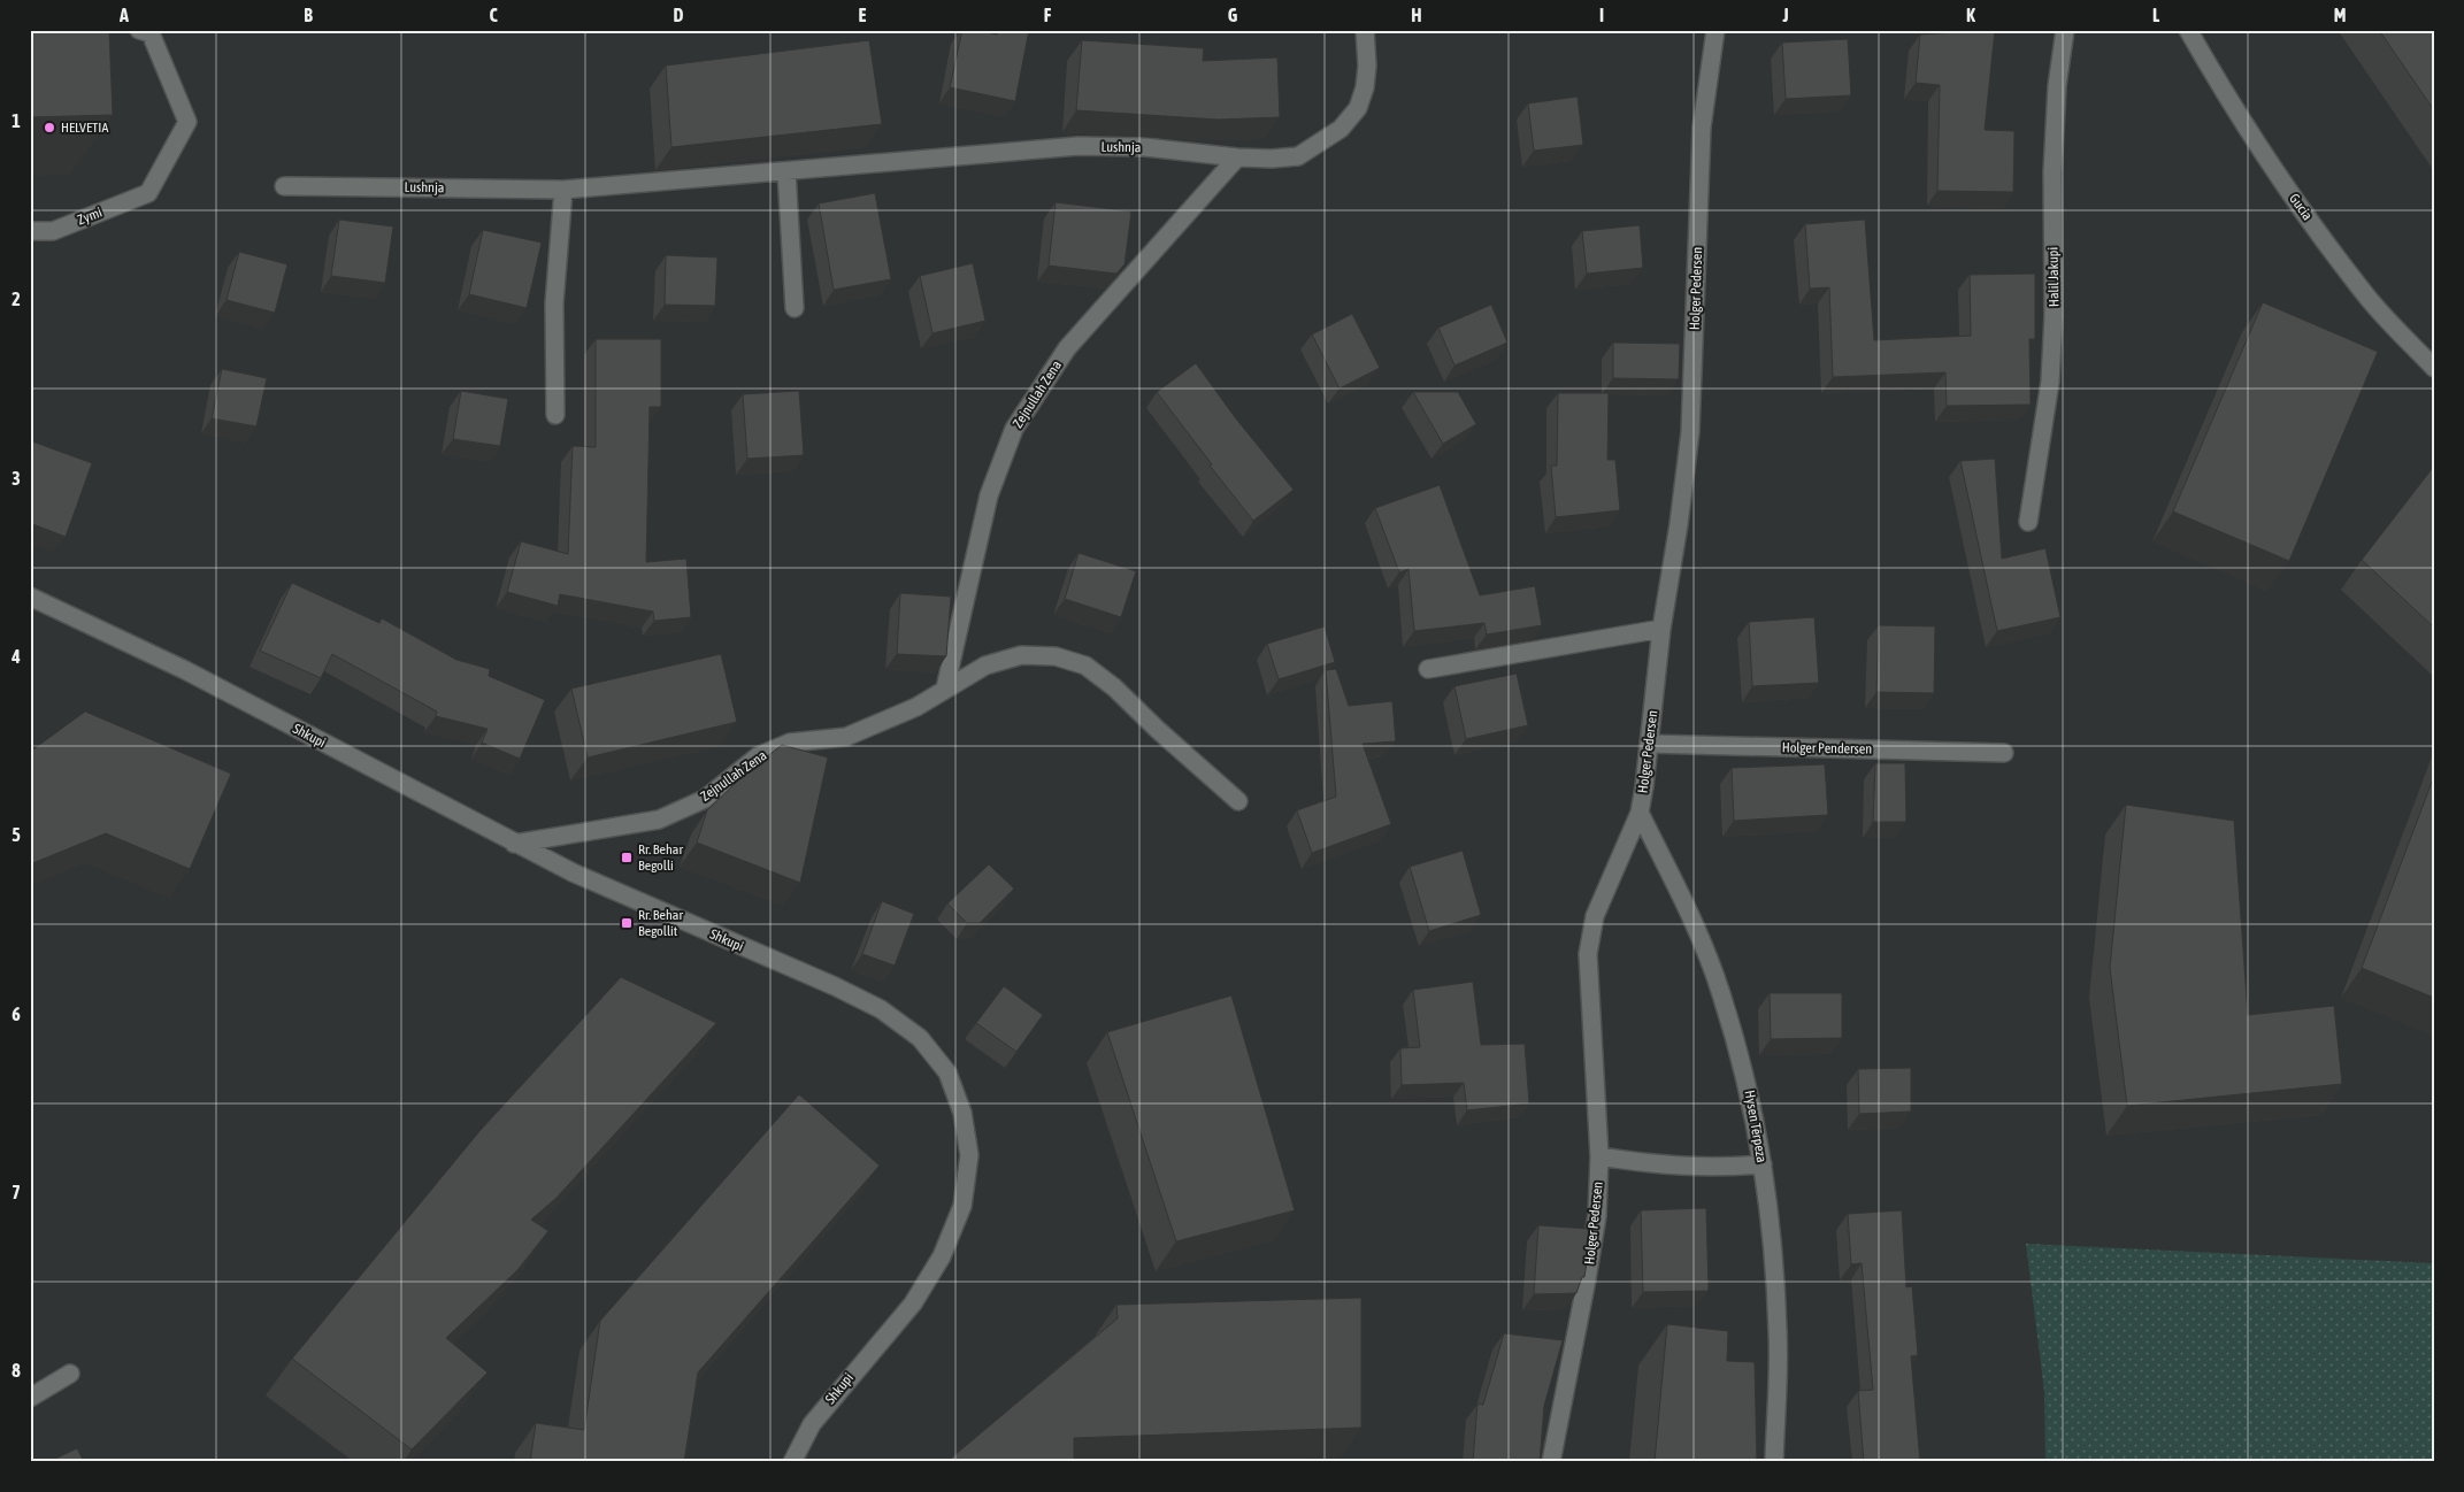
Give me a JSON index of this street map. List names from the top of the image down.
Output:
{
  "streets": {
    "street": [
      "Lushnja",
      "Gucia",
      "Zymi",
      "Halil Jakupi",
      "Holger Pedersen",
      "Zejnullah Zena",
      "Shkupi",
      "Holger Pendersen",
      "Hysen Tërpeza"
    ]
  },
  "crossings": [
    ["Lushnja", "Zejnullah Zena"],
    ["Holger Pedersen", "Holger Pendersen"],
    ["Holger Pedersen", "Hysen Tërpeza"],
    ["Zejnullah Zena", "Shkupi"]
  ],
  "places": {
    "other": ["HELVETIA"],
    "transit": ["Rr. Behar Begolli", "Rr. Behar Begollit"]
  },
  "grid": {
    "columns": [
      "A",
      "B",
      "C",
      "D",
      "E",
      "F",
      "G",
      "H",
      "I",
      "J",
      "K",
      "L",
      "M"
    ],
    "rows": [
      "1",
      "2",
      "3",
      "4",
      "5",
      "6",
      "7",
      "8"
    ]
  }
}
